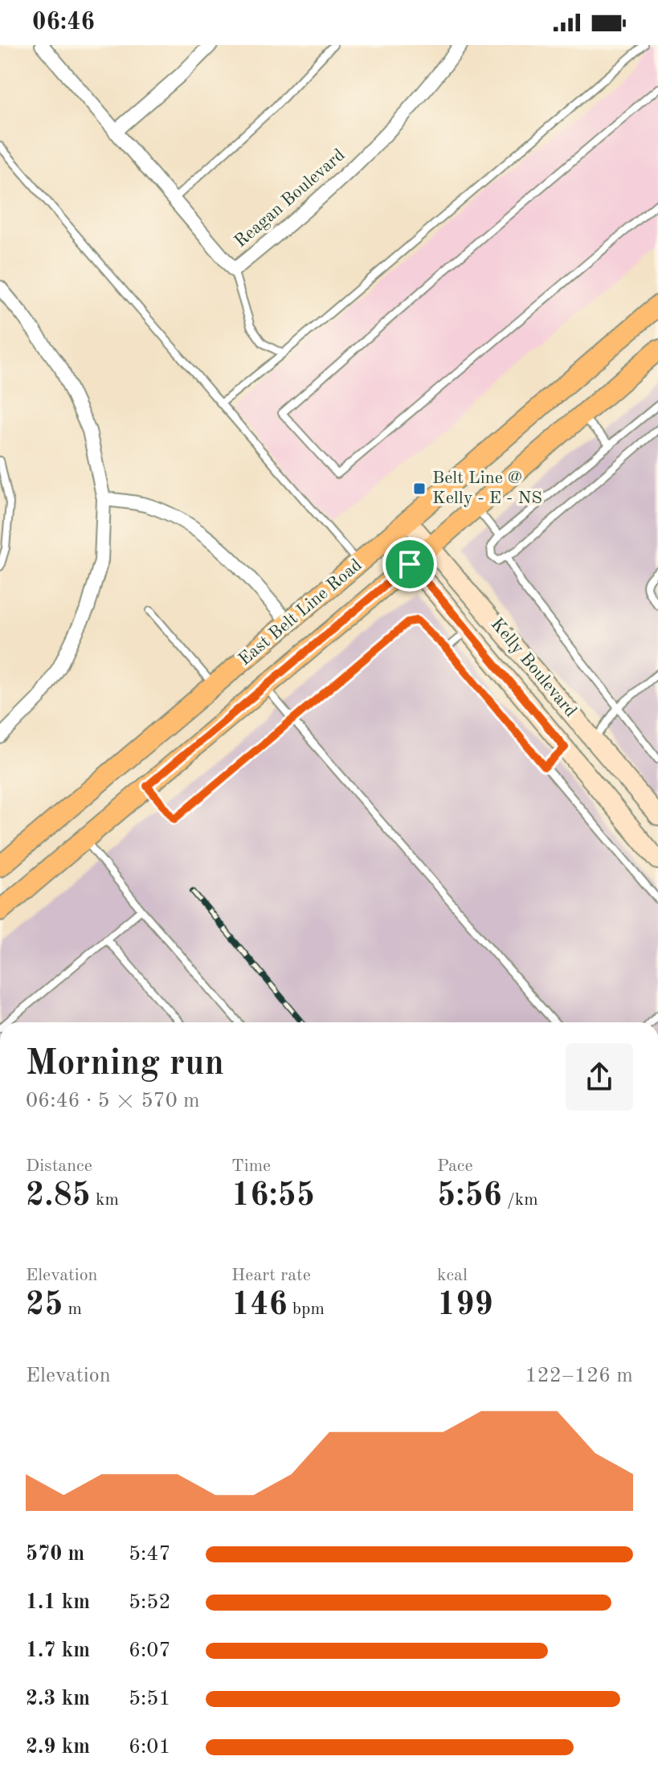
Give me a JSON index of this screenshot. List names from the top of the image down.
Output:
{
  "streets": {
    "main road": ["East Belt Line Road"],
    "street": ["Reagan Boulevard", "Kelly Boulevard"]
  },
  "crossings": [
    ["East Belt Line Road", "Kelly Boulevard"]
  ],
  "places": {
    "transit": ["Belt Line @ Kelly - E - NS"]
  },
  "page": {
    "status": "06:46",
    "heading": ["Morning run", "06:46 · 5 × 570 m"],
    "stats": [
      ["Distance", "2.85 km"],
      ["Time", "16:55"],
      ["Pace", "5:56 /km"],
      ["Elevation", "25 m"],
      ["Heart rate", "146 bpm"],
      ["kcal", "199"]
    ],
    "chart": ["Elevation", "122–126 m"],
    "list": [
      {
        "name": "570 m",
        "note": "5:47"
      },
      {
        "name": "1.1 km",
        "note": "5:52"
      },
      {
        "name": "1.7 km",
        "note": "6:07"
      },
      {
        "name": "2.3 km",
        "note": "5:51"
      },
      {
        "name": "2.9 km",
        "note": "6:01"
      }
    ]
  }
}
